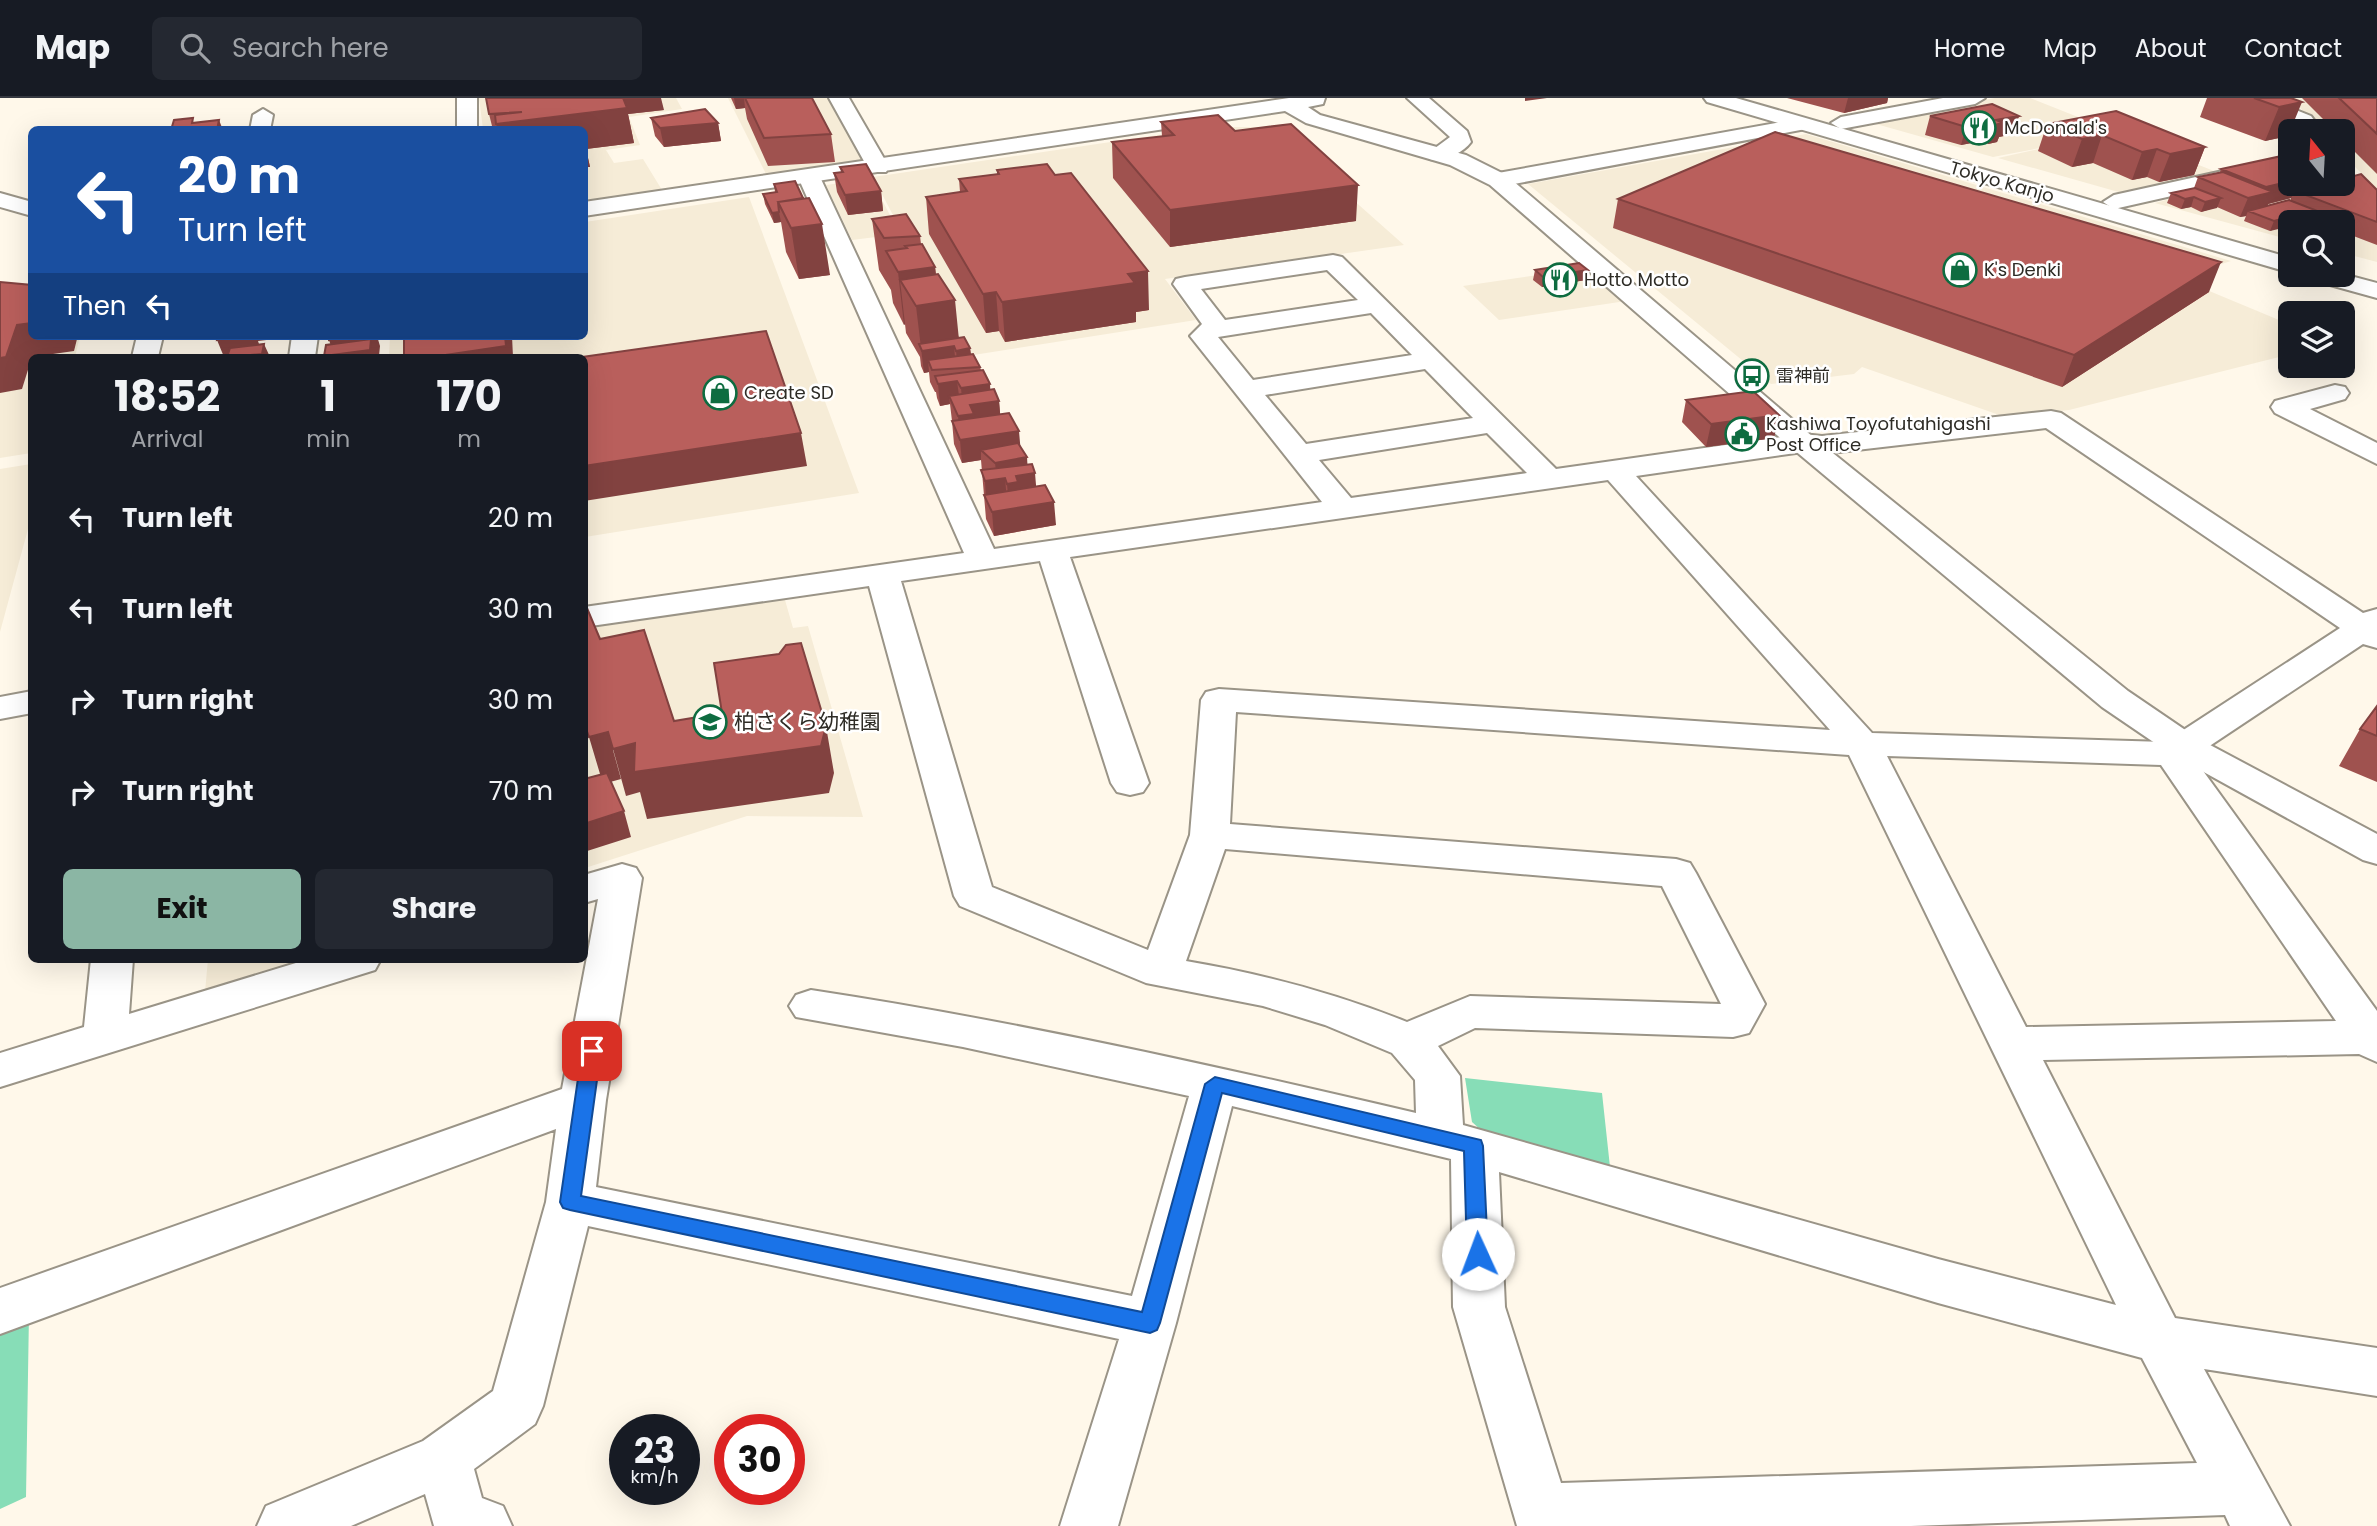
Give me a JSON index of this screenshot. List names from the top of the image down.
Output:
{
  "streets": {
    "main road": ["Tokyo Kanjo"]
  },
  "places": {
    "restaurant": ["McDonald's", "Hotto Motto"],
    "shop": ["K's Denki", "Create SD"],
    "bus stop": ["雷神前"],
    "public building": ["Kashiwa Toyofutahigashi Post Office"],
    "school or university": ["柏さくら幼稚園"]
  },
  "north": "top",
  "page": {
    "header": "Map",
    "search": "Search here",
    "nav": [
      "Home",
      "Map",
      "About",
      "Contact"
    ],
    "turn": ["20 m", "Turn left"],
    "then": "Then",
    "eta": [
      "18:52",
      "Arrival",
      "1",
      "min",
      "170",
      "m"
    ],
    "list": [
      {
        "name": "Turn left",
        "value": "20 m"
      },
      {
        "name": "Turn left",
        "value": "30 m"
      },
      {
        "name": "Turn right",
        "value": "30 m"
      },
      {
        "name": "Turn right",
        "value": "70 m"
      }
    ],
    "buttons": ["Exit", "Share"],
    "speed": "23 km/h",
    "limit": "30"
  }
}
